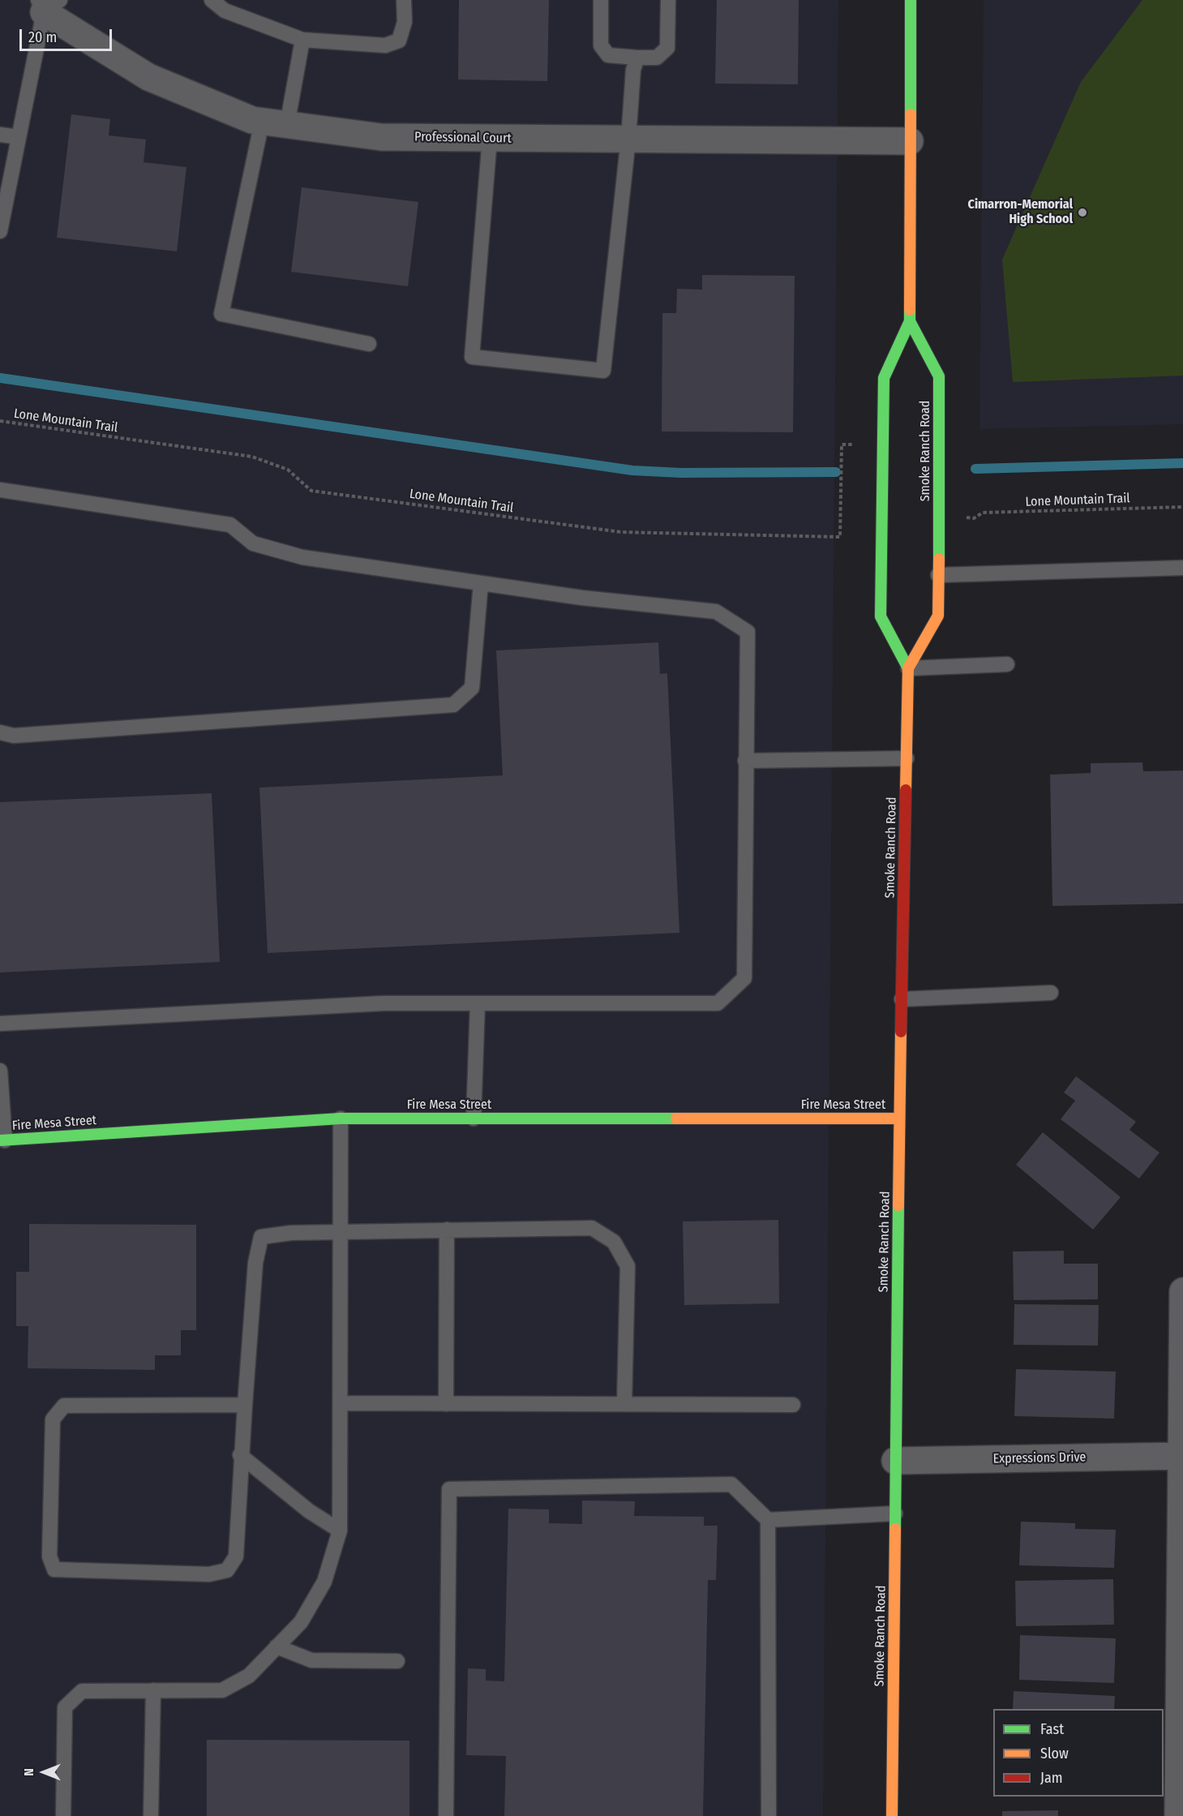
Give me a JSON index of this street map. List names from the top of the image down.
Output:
{
  "streets": {
    "main road": ["Smoke Ranch Road", "Fire Mesa Street"],
    "street": ["Professional Court", "Expressions Drive"],
    "path": ["Lone Mountain Trail"]
  },
  "crossings": [
    ["Professional Court", "Smoke Ranch Road"],
    ["Smoke Ranch Road", "Fire Mesa Street"],
    ["Smoke Ranch Road", "Expressions Drive"]
  ],
  "places": ["Cimarron-Memorial High School"],
  "legend": ["Fast", "Slow", "Jam"],
  "scale_bar": "20 m",
  "north": "left"
}
